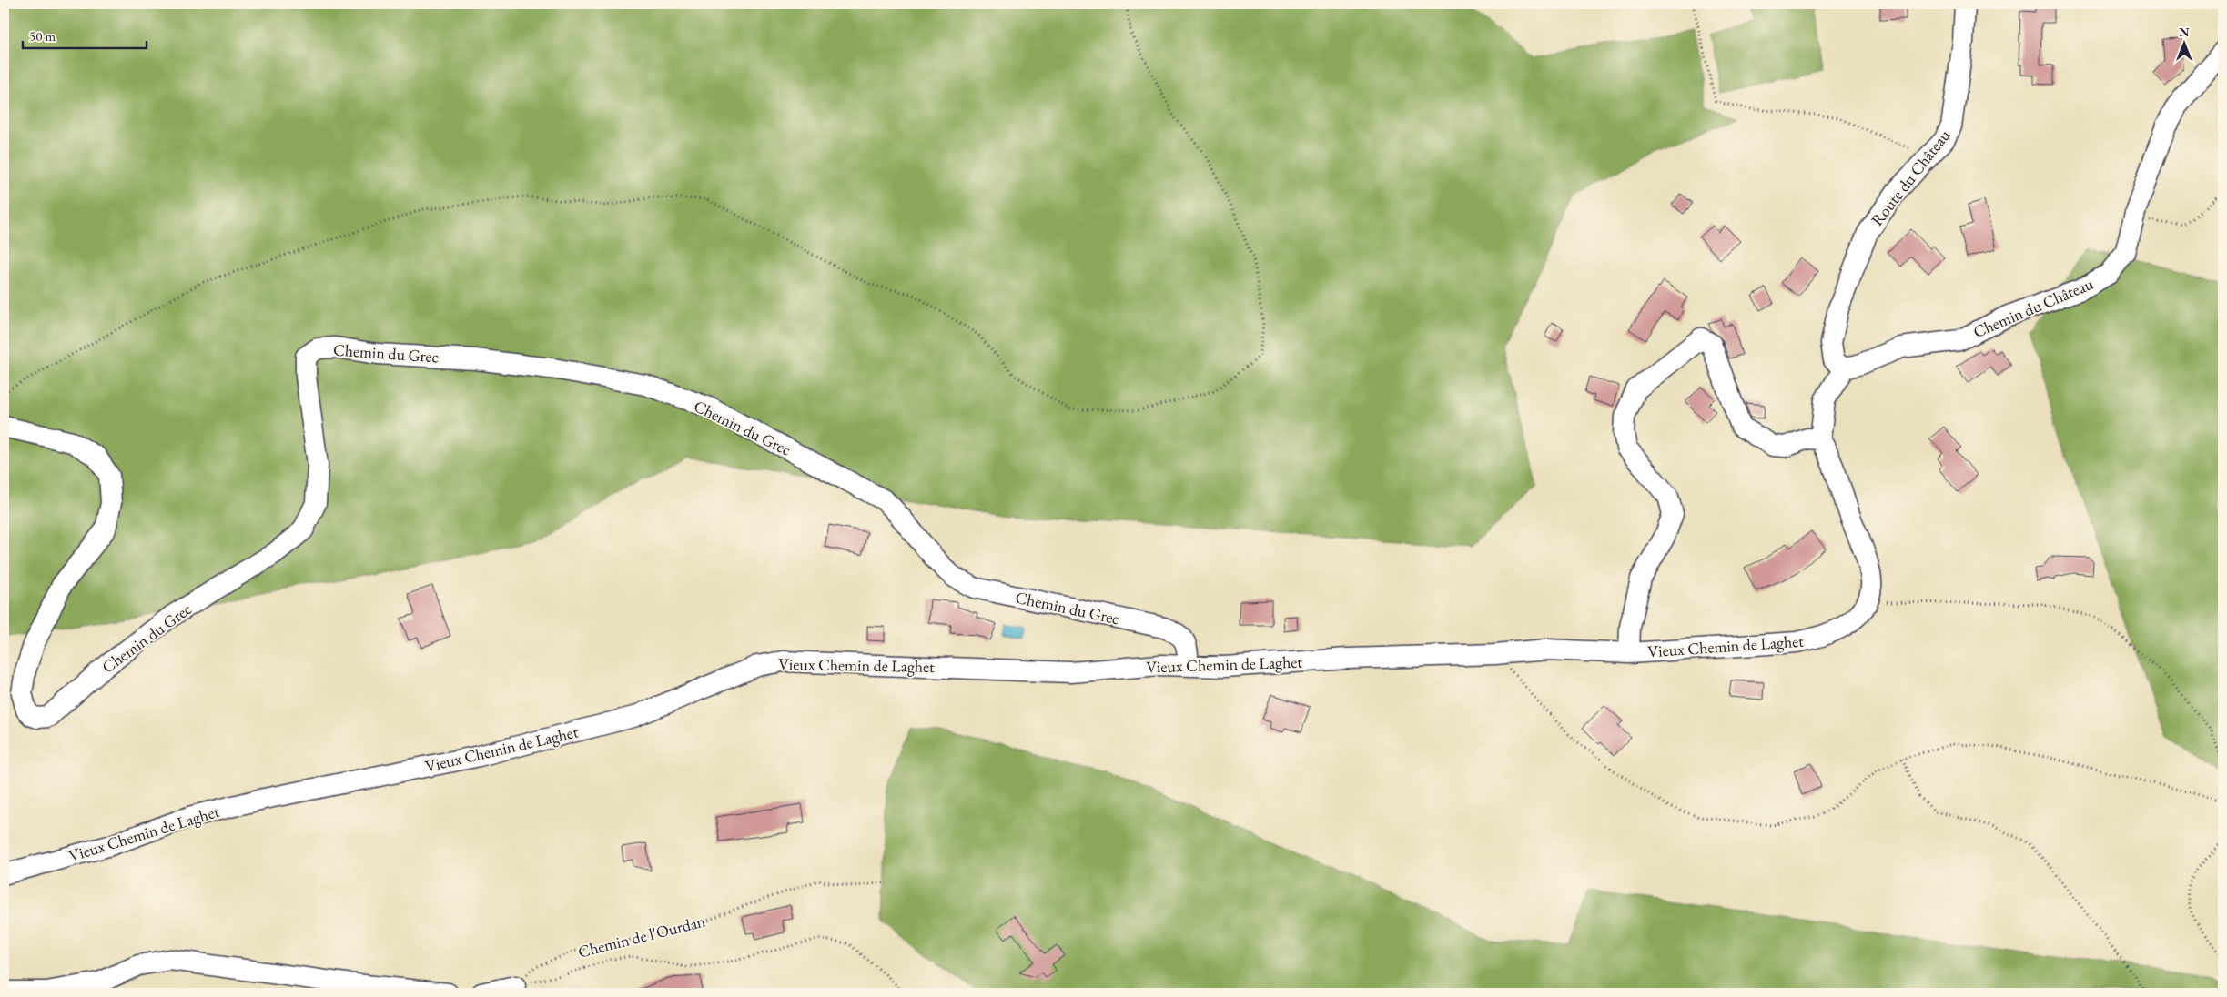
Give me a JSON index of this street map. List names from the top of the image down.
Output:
{
  "streets": {
    "street": [
      "Route du Château",
      "Chemin du Château",
      "Chemin du Grec",
      "Vieux Chemin de Laghet"
    ],
    "path": ["Chemin de l'Ourdan"]
  },
  "crossings": [
    ["Route du Château", "Chemin du Château"],
    ["Chemin du Grec", "Vieux Chemin de Laghet"]
  ],
  "scale_bar": "50 m",
  "north": "top"
}
